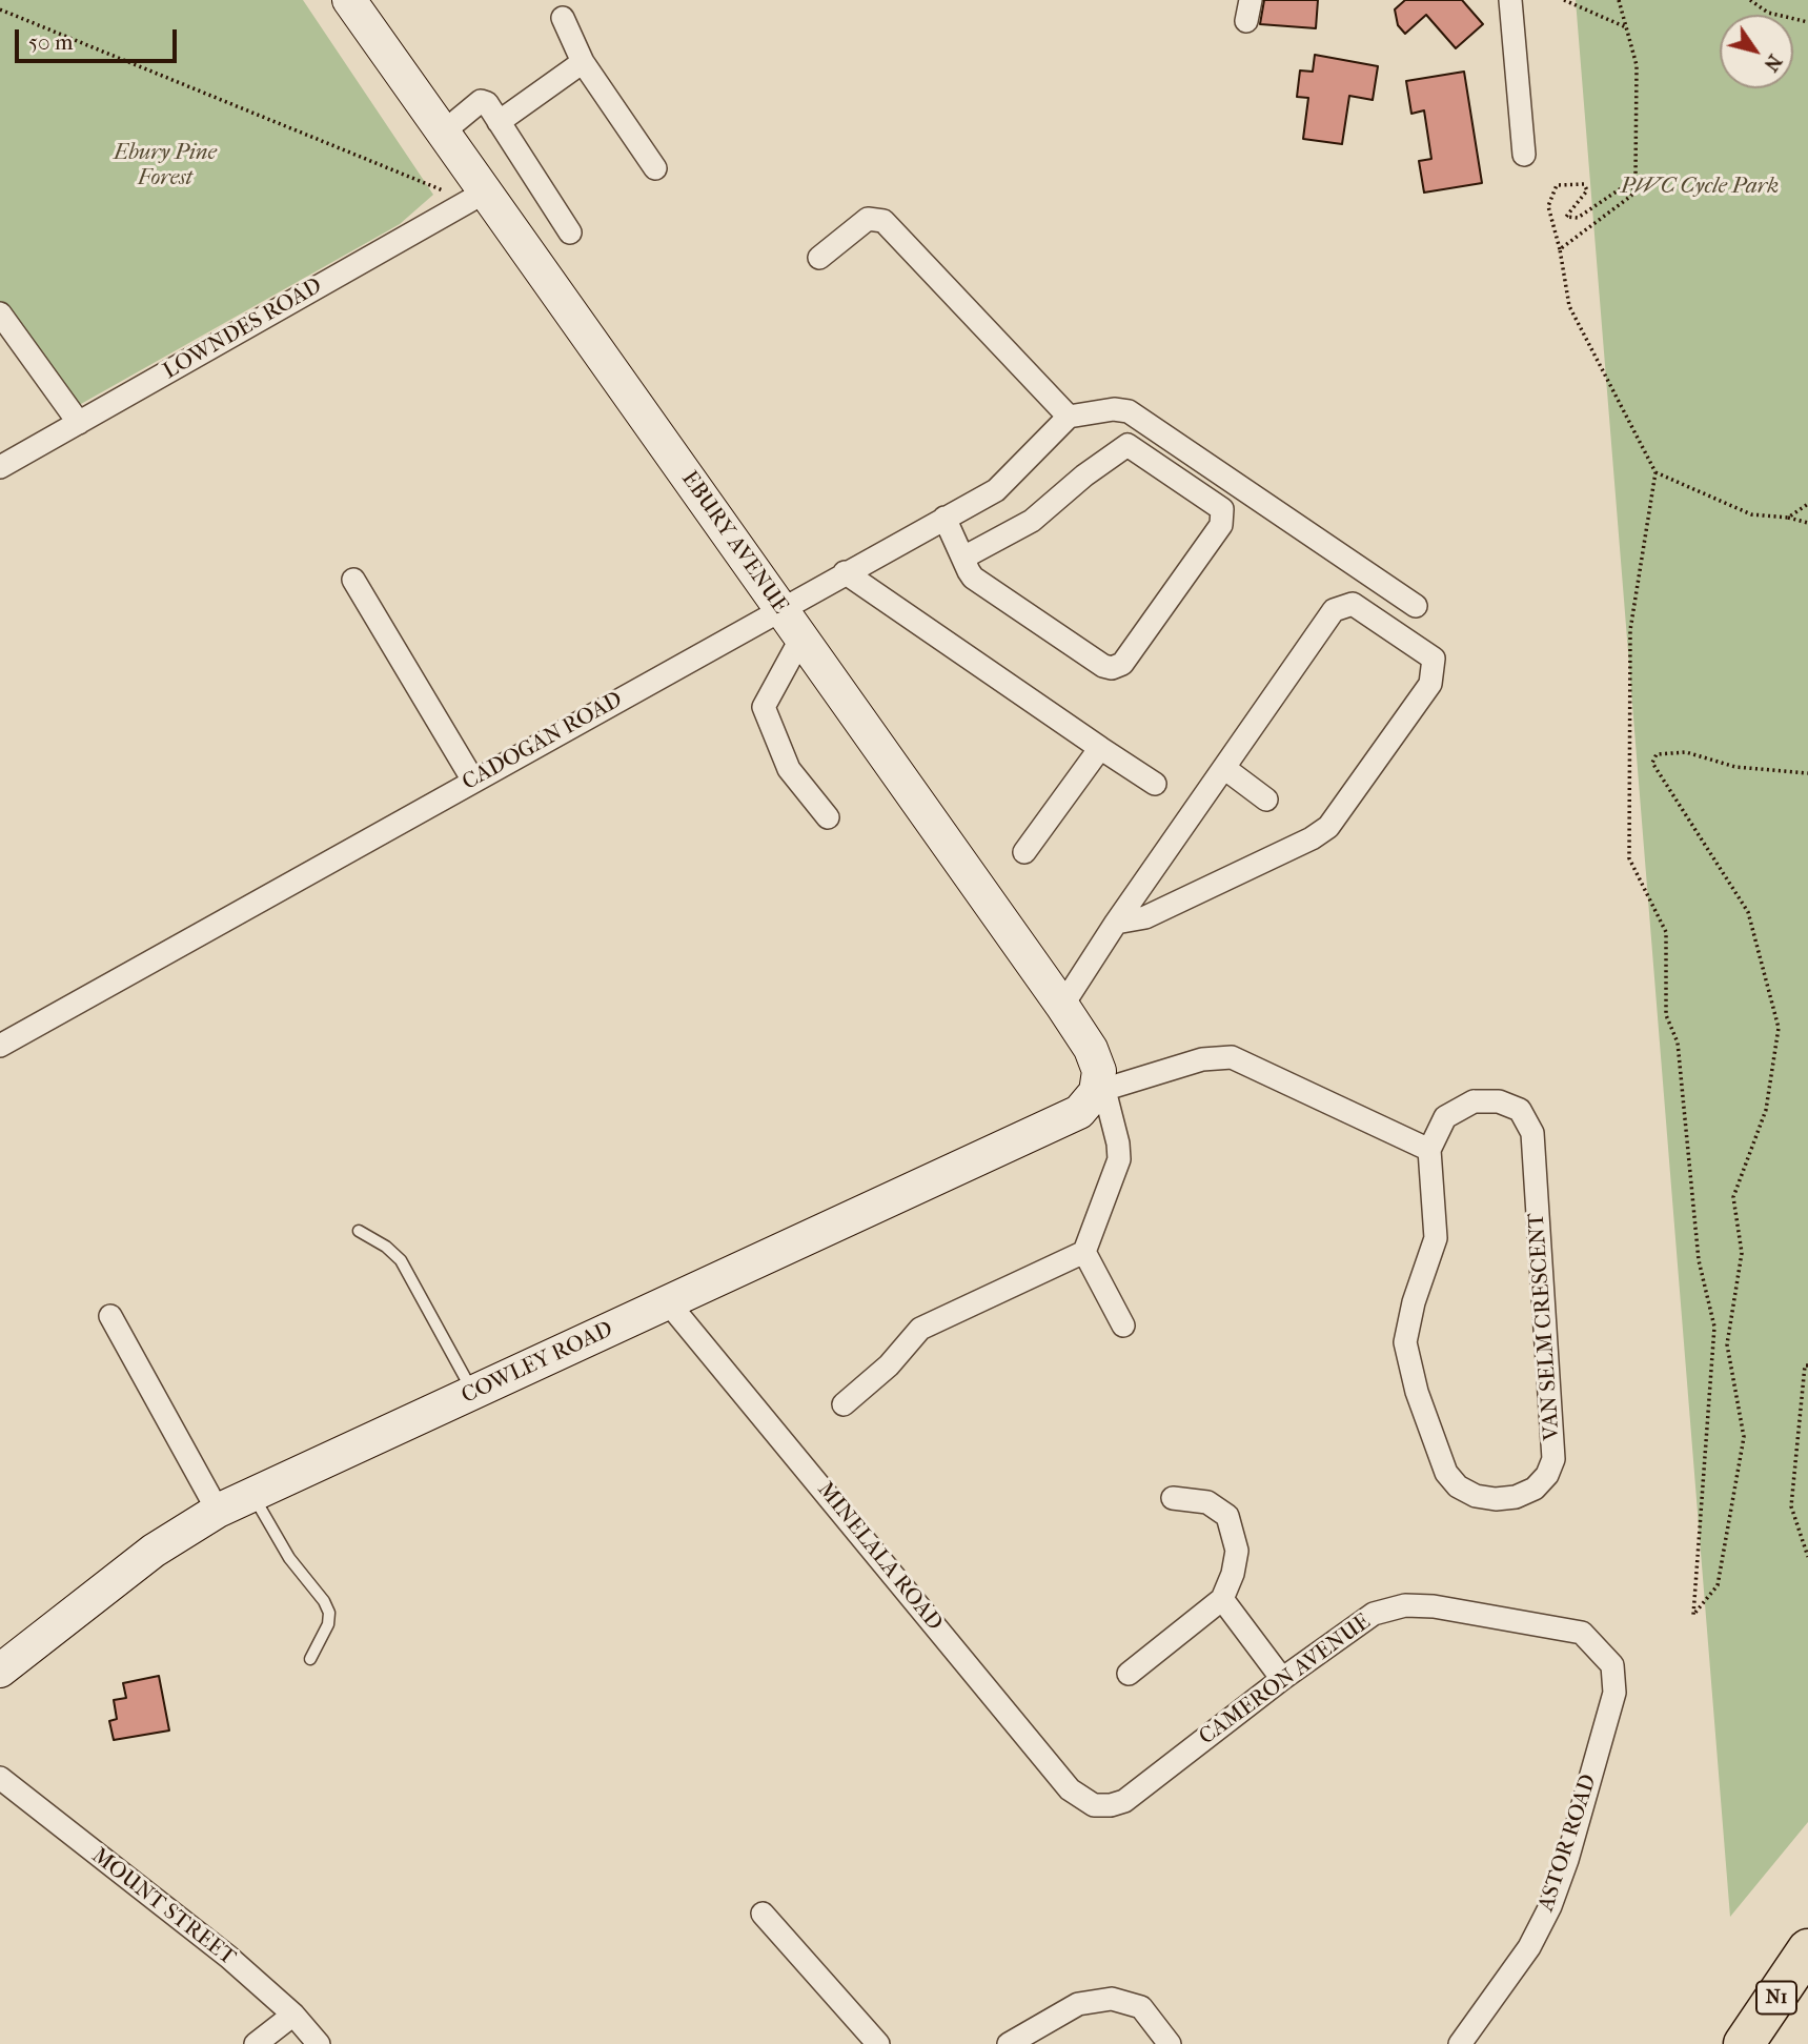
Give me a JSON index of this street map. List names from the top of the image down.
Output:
{
  "streets": {
    "highway": ["N1"],
    "street": [
      "LOWNDES ROAD",
      "EBURY AVENUE",
      "CADOGAN ROAD",
      "VAN SELM CRESCENT",
      "COWLEY ROAD",
      "MINELALA ROAD",
      "CAMERON AVENUE",
      "ASTOR ROAD",
      "MOUNT STREET"
    ]
  },
  "crossings": [
    ["LOWNDES ROAD", "EBURY AVENUE"],
    ["EBURY AVENUE", "CADOGAN ROAD"],
    ["EBURY AVENUE", "COWLEY ROAD"],
    ["COWLEY ROAD", "MINELALA ROAD"],
    ["MINELALA ROAD", "CAMERON AVENUE"],
    ["CAMERON AVENUE", "ASTOR ROAD"]
  ],
  "parks": ["Ebury Pine Forest", "PWC Cycle Park"],
  "scale_bar": "50 m",
  "north": "bottom right"
}
